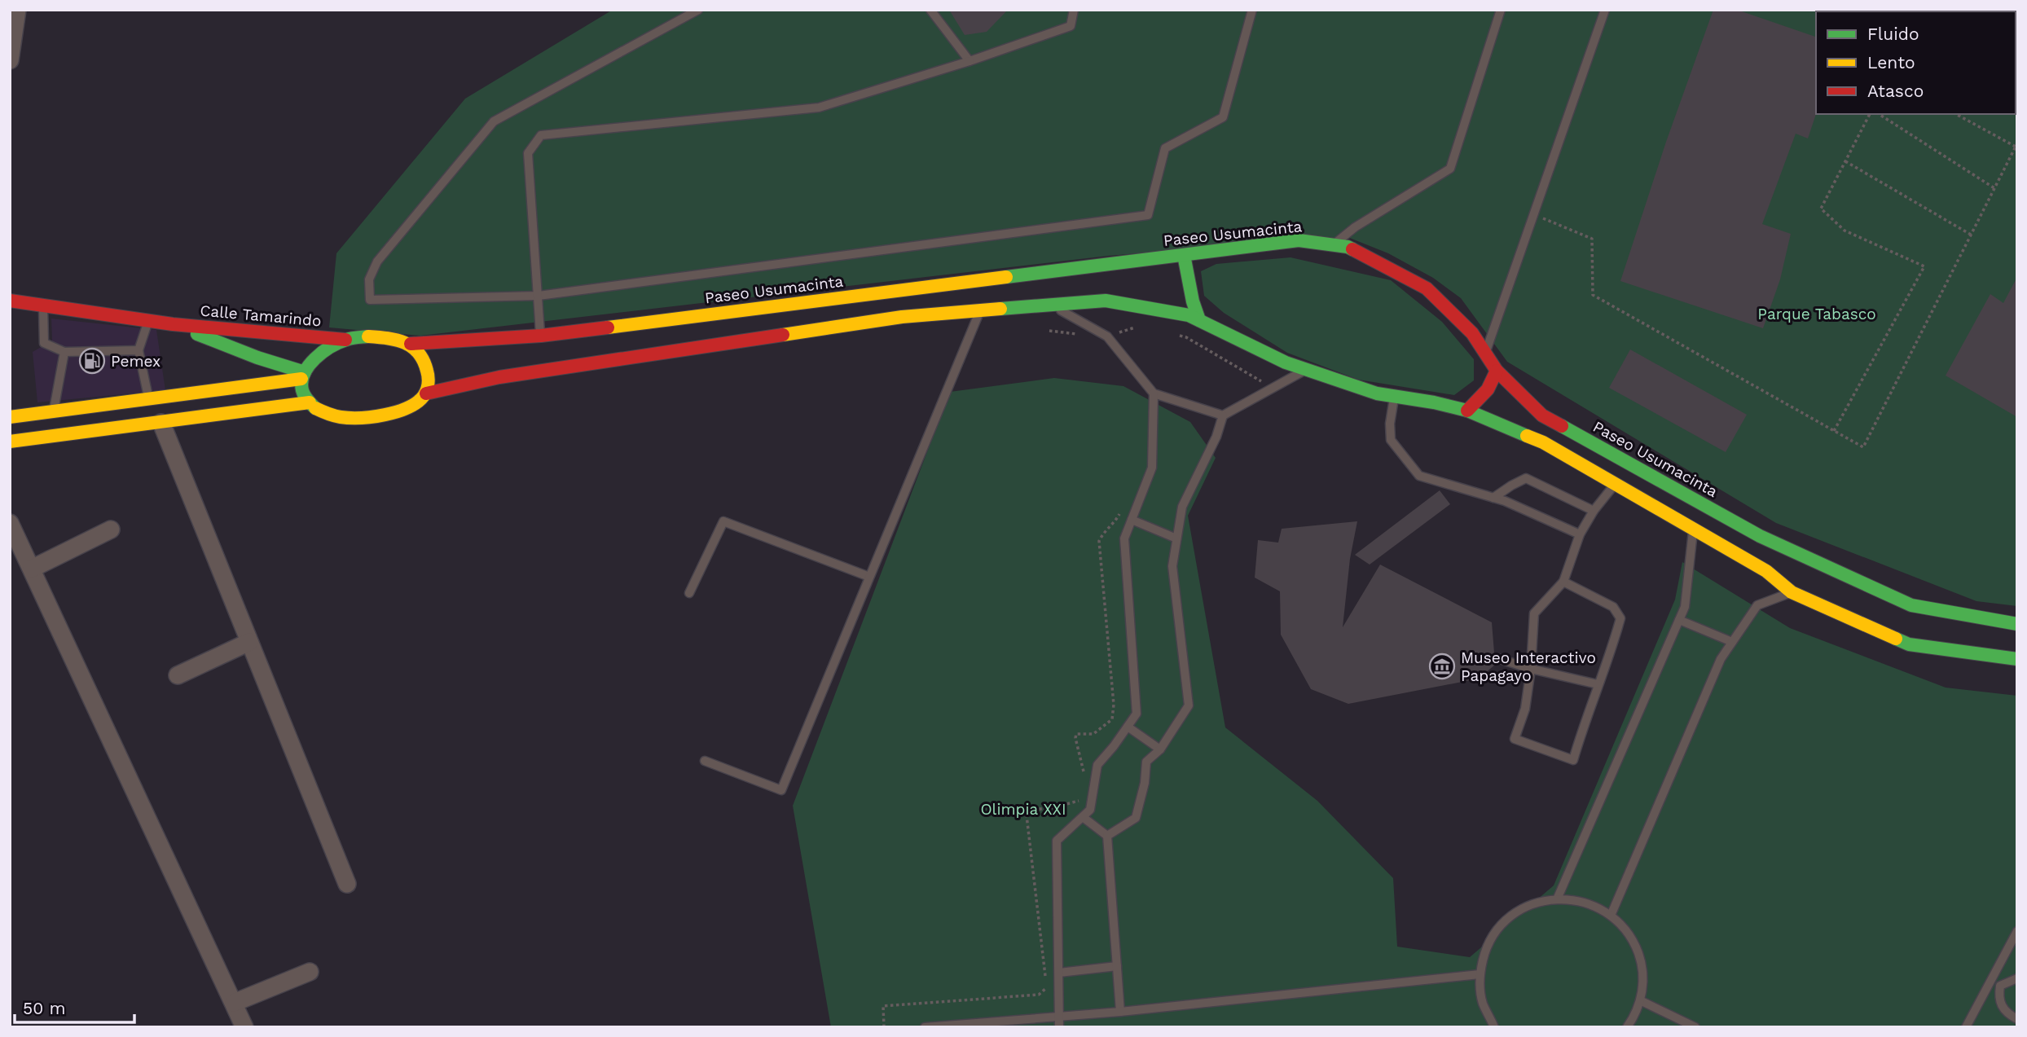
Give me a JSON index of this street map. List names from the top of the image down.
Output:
{
  "streets": {
    "main road": ["Paseo Usumacinta", "Calle Tamarindo"]
  },
  "crossings": [
    ["Paseo Usumacinta", "Calle Tamarindo"]
  ],
  "parks": ["Parque Tabasco", "Olimpia XXI"],
  "places": {
    "fuel station": ["Pemex"],
    "museum": ["Museo Interactivo Papagayo"]
  },
  "legend": ["Fluido", "Lento", "Atasco"],
  "scale_bar": "50 m"
}
